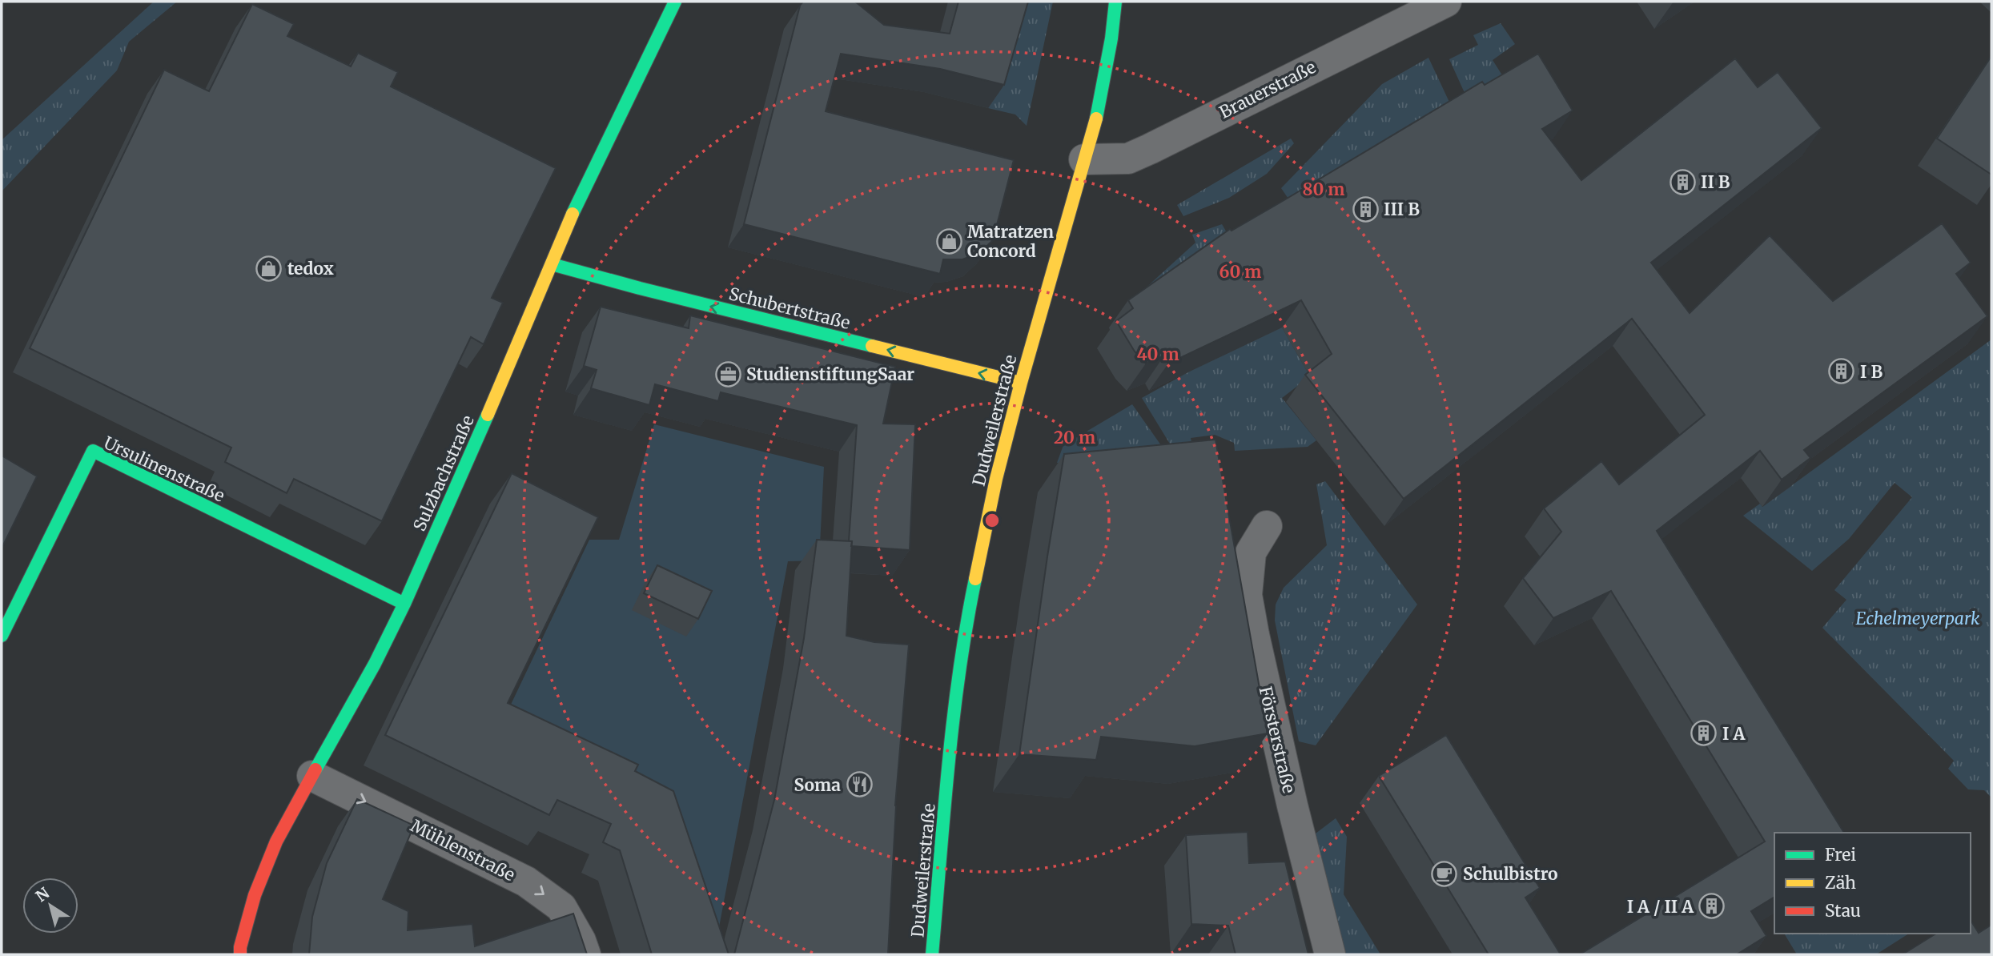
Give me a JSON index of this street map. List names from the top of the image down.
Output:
{
  "streets": {
    "street": [
      "Brauerstraße",
      "Schubertstraße",
      "Dudweilerstraße",
      "Ursulinenstraße",
      "Sulzbachstraße",
      "Försterstraße",
      "Mühlenstraße"
    ]
  },
  "crossings": [
    ["Brauerstraße", "Dudweilerstraße"],
    ["Schubertstraße", "Dudweilerstraße"],
    ["Schubertstraße", "Sulzbachstraße"],
    ["Ursulinenstraße", "Sulzbachstraße"],
    ["Sulzbachstraße", "Mühlenstraße"]
  ],
  "one_way": ["Schubertstraße", "Mühlenstraße"],
  "parks": ["Echelmeyerpark"],
  "places": {
    "building": [
      "II B",
      "III B",
      "I B",
      "I A",
      "I A / II A"
    ],
    "shop": ["Matratzen Concord", "tedox"],
    "office": ["StudienstiftungSaar"],
    "restaurant": ["Soma"],
    "cafe": ["Schulbistro"]
  },
  "legend": ["Frei", "Zäh", "Stau"],
  "north": "top left",
  "rings": [
    "80 m",
    "60 m",
    "40 m",
    "20 m"
  ]
}
